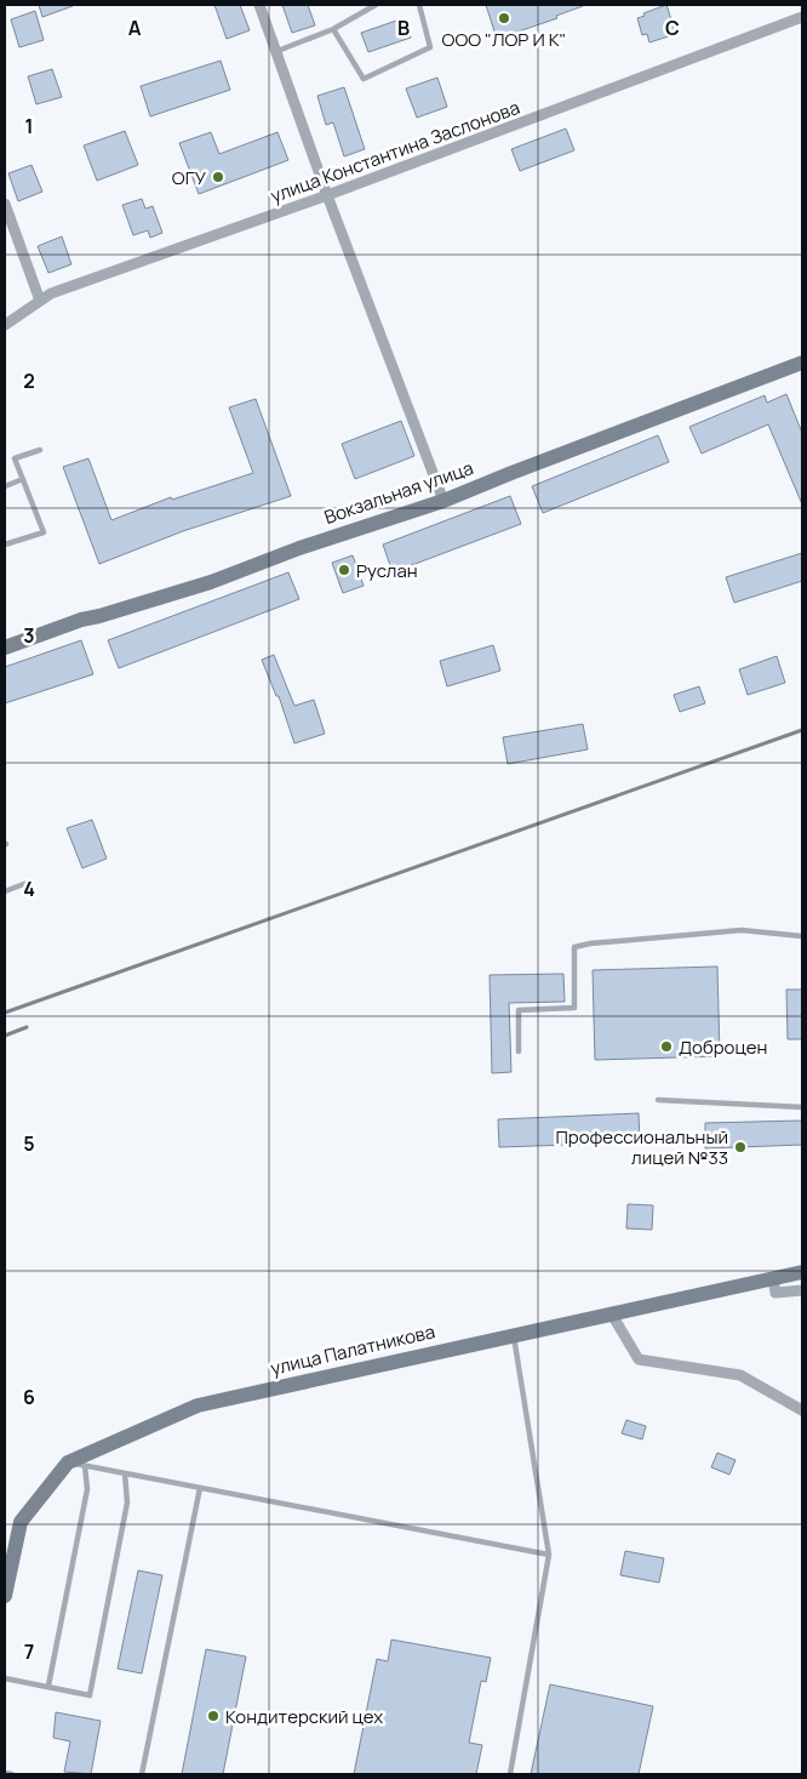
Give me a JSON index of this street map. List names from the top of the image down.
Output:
{
  "streets": {
    "street": ["улица Константина Заслонова", "Вокзальная улица", "улица Палатникова"]
  },
  "places": [
    "ООО \"ЛОР И К\"",
    "ОГУ",
    "Руслан",
    "Доброцен",
    "Профессиональный лицей №33",
    "Кондитерский цех"
  ],
  "grid": {
    "columns": ["A", "B", "C"],
    "rows": [
      "1",
      "2",
      "3",
      "4",
      "5",
      "6",
      "7"
    ]
  }
}
